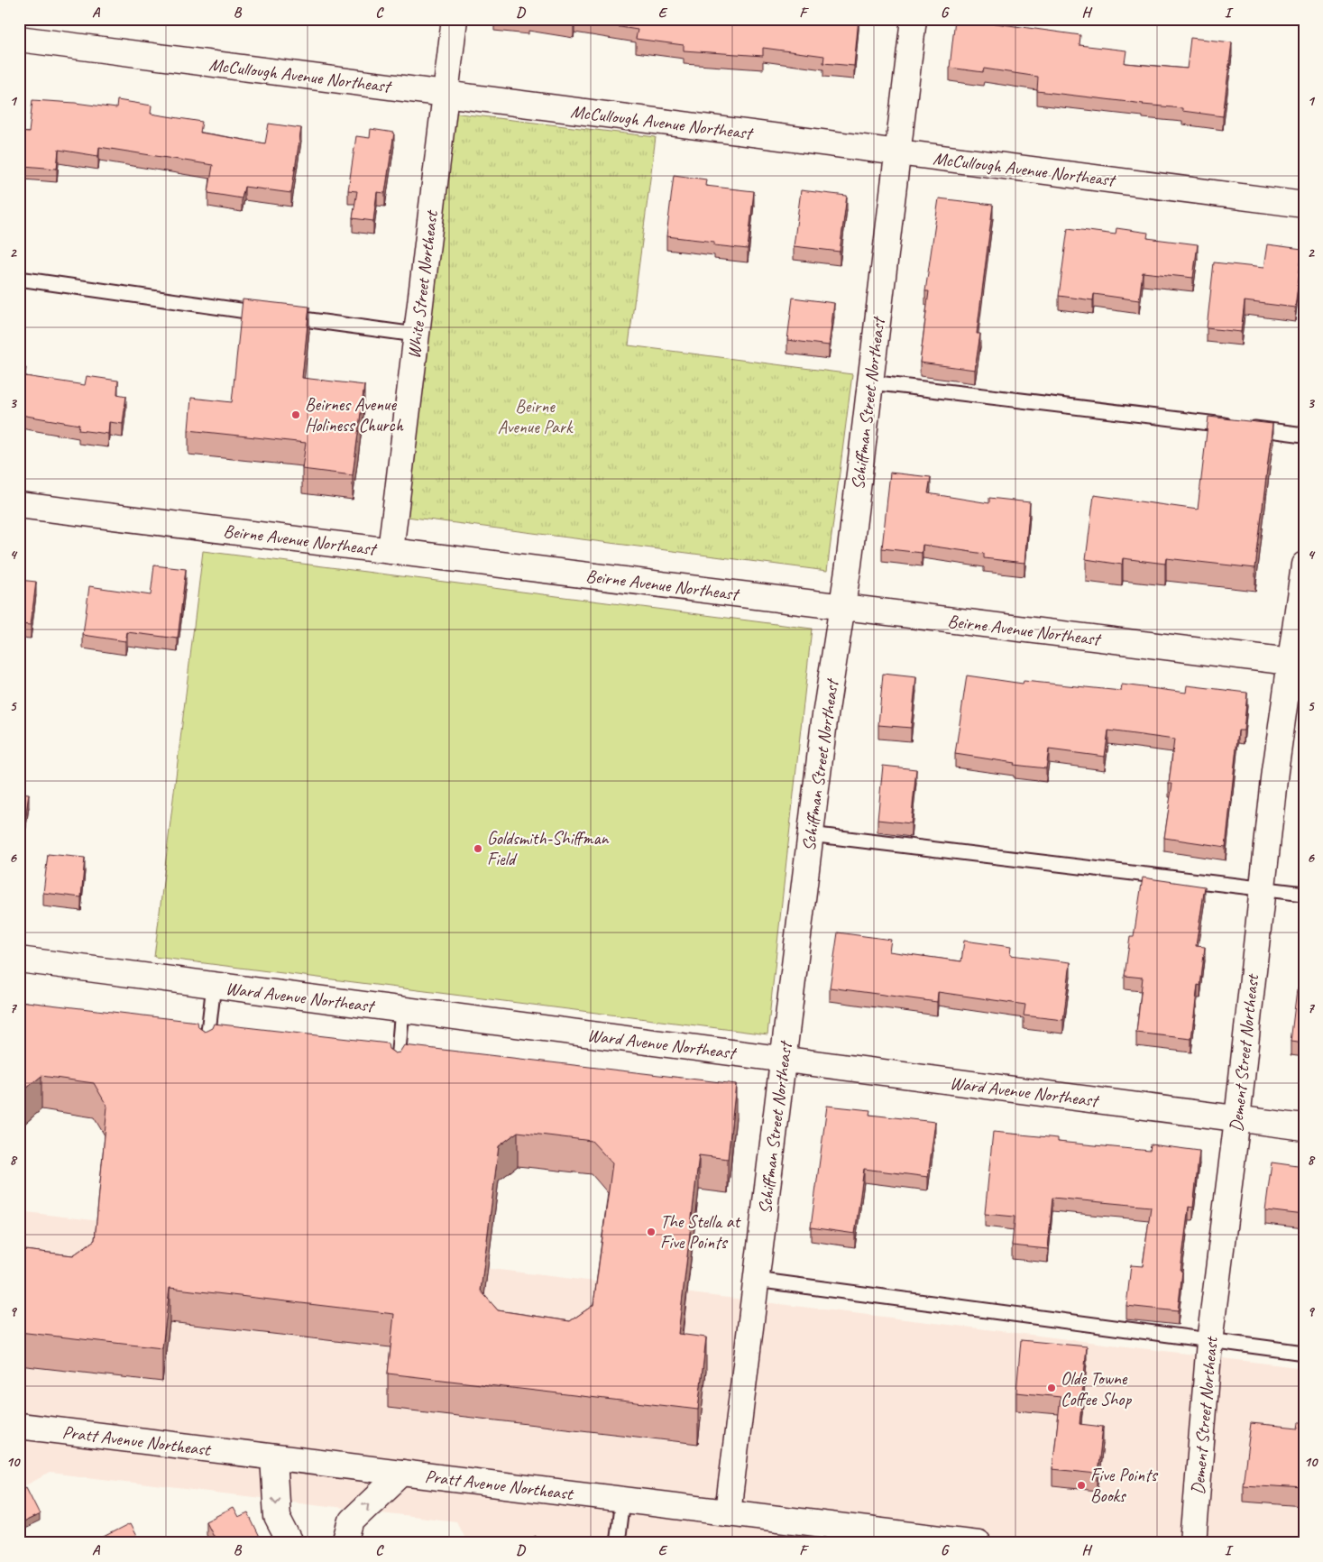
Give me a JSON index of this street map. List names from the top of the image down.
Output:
{
  "streets": {
    "street": [
      "McCullough Avenue Northeast",
      "White Street Northeast",
      "Schiffman Street Northeast",
      "Beirne Avenue Northeast",
      "Ward Avenue Northeast",
      "Dement Street Northeast",
      "Pratt Avenue Northeast"
    ]
  },
  "crossings": [
    ["McCullough Avenue Northeast", "White Street Northeast"],
    ["McCullough Avenue Northeast", "Schiffman Street Northeast"],
    ["White Street Northeast", "Beirne Avenue Northeast"],
    ["Schiffman Street Northeast", "Beirne Avenue Northeast"],
    ["Schiffman Street Northeast", "Ward Avenue Northeast"],
    ["Schiffman Street Northeast", "Pratt Avenue Northeast"],
    ["Beirne Avenue Northeast", "Dement Street Northeast"],
    ["Ward Avenue Northeast", "Dement Street Northeast"]
  ],
  "parks": ["Beirne Avenue Park"],
  "places": [
    "Beirnes Avenue Holiness Church",
    "Goldsmith-Shiffman Field",
    "The Stella at Five Points",
    "Olde Towne Coffee Shop",
    "Five Points Books"
  ],
  "grid": {
    "columns": [
      "A",
      "B",
      "C",
      "D",
      "E",
      "F",
      "G",
      "H",
      "I"
    ],
    "rows": [
      "1",
      "2",
      "3",
      "4",
      "5",
      "6",
      "7",
      "8",
      "9",
      "10"
    ]
  }
}
